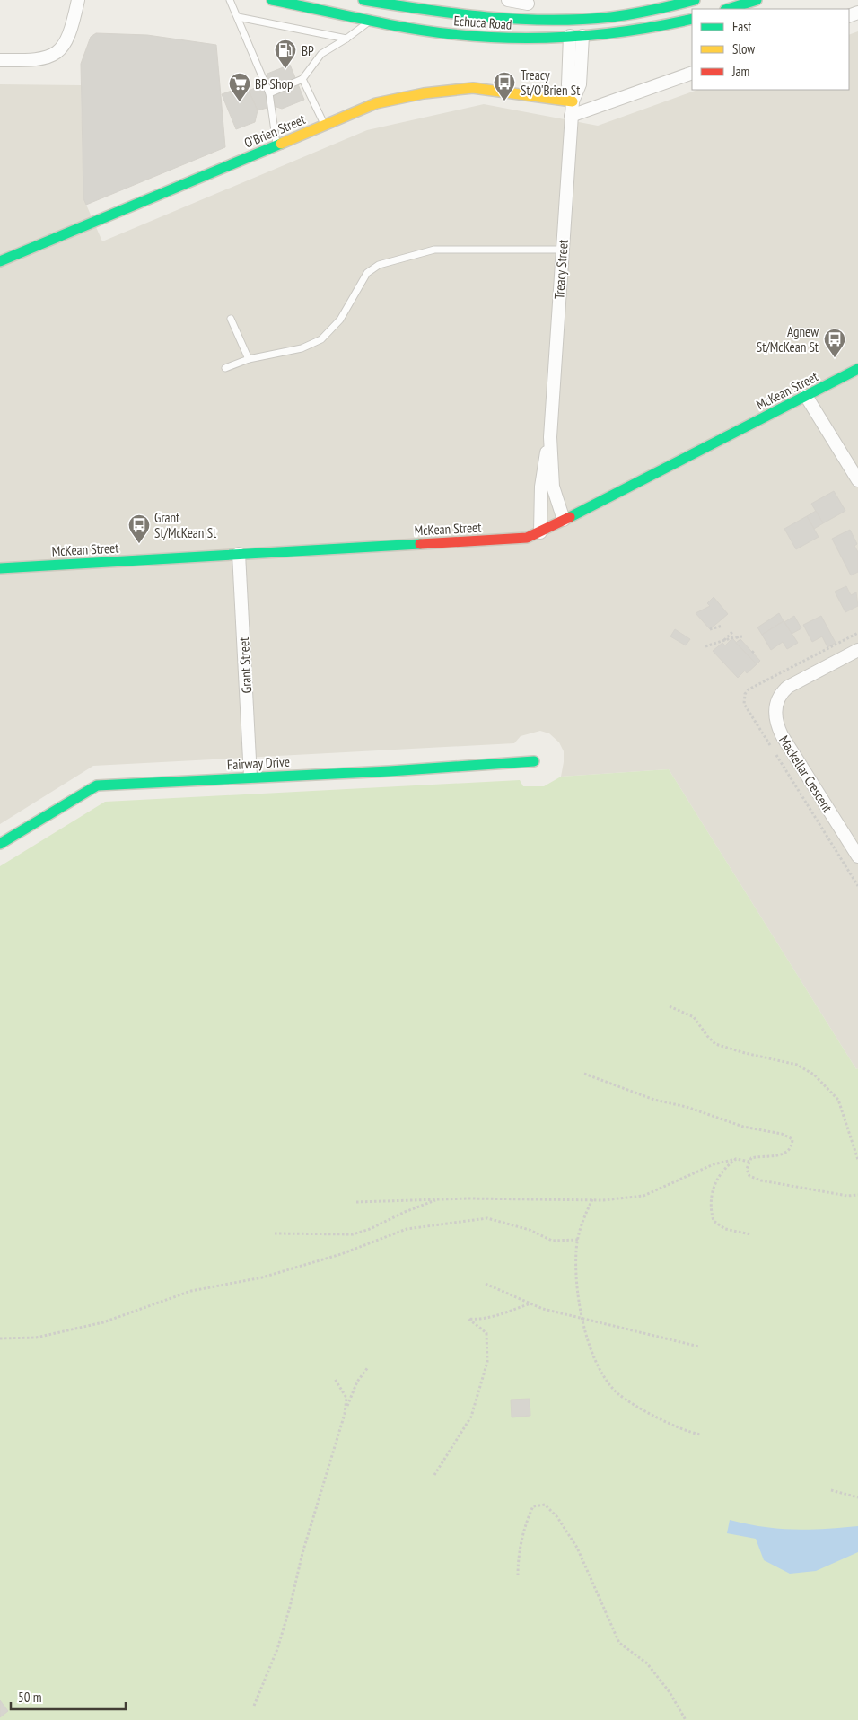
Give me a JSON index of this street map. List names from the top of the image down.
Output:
{
  "streets": {
    "street": [
      "Echuca Road",
      "O'Brien Street",
      "Treacy Street",
      "McKean Street",
      "Grant Street",
      "Fairway Drive",
      "Mackellar Crescent"
    ]
  },
  "crossings": [
    ["Echuca Road", "Treacy Street"],
    ["O'Brien Street", "Treacy Street"],
    ["Treacy Street", "McKean Street"],
    ["McKean Street", "Grant Street"],
    ["Grant Street", "Fairway Drive"]
  ],
  "places": {
    "fuel station": ["BP"],
    "bus stop": ["Treacy St/O'Brien St", "Agnew St/McKean St", "Grant St/McKean St"],
    "supermarket": ["BP Shop"]
  },
  "legend": ["Fast", "Slow", "Jam"],
  "scale_bar": "50 m"
}
